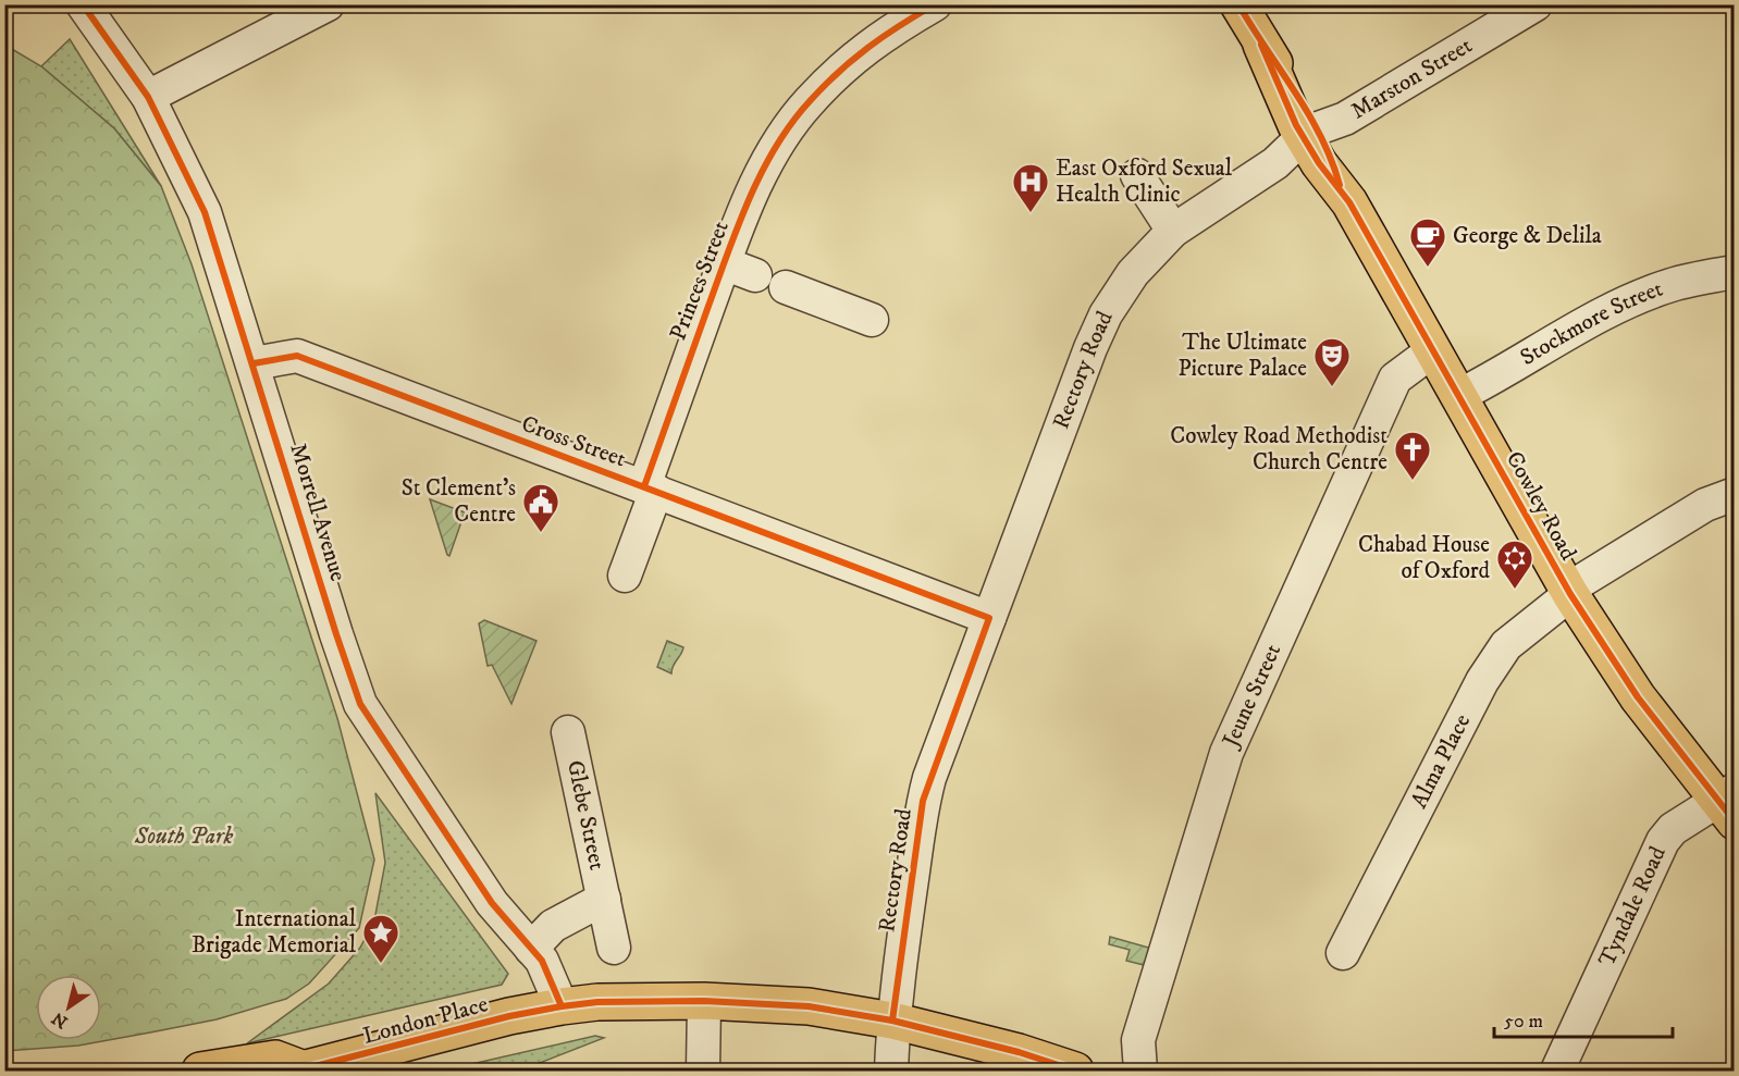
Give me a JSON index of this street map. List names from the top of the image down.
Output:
{
  "streets": {
    "main road": ["Cowley Road", "London Place"],
    "street": [
      "Marston Street",
      "Princes Street",
      "Stockmore Street",
      "Rectory Road",
      "Cross Street",
      "Morrell Avenue",
      "Jeune Street",
      "Alma Place",
      "Glebe Street",
      "Tyndale Road"
    ]
  },
  "crossings": [
    ["Marston Street", "Rectory Road"],
    ["Marston Street", "Cowley Road"],
    ["Princes Street", "Cross Street"],
    ["Stockmore Street", "Cowley Road"],
    ["Rectory Road", "Cross Street"],
    ["Rectory Road", "Cowley Road"],
    ["Rectory Road", "London Place"],
    ["Cross Street", "Morrell Avenue"],
    ["Cowley Road", "Jeune Street"],
    ["Cowley Road", "Alma Place"],
    ["Cowley Road", "Tyndale Road"],
    ["Morrell Avenue", "Glebe Street"],
    ["Morrell Avenue", "London Place"]
  ],
  "parks": ["South Park"],
  "places": {
    "hospital": ["East Oxford Sexual Health Clinic"],
    "cafe": ["George & Delila"],
    "theatre": ["The Ultimate Picture Palace"],
    "church": ["Cowley Road Methodist Church Centre"],
    "public building": ["St Clement's Centre"],
    "synagogue": ["Chabad House of Oxford"],
    "place": ["International Brigade Memorial"]
  },
  "scale_bar": "50 m",
  "north": "bottom left"
}
